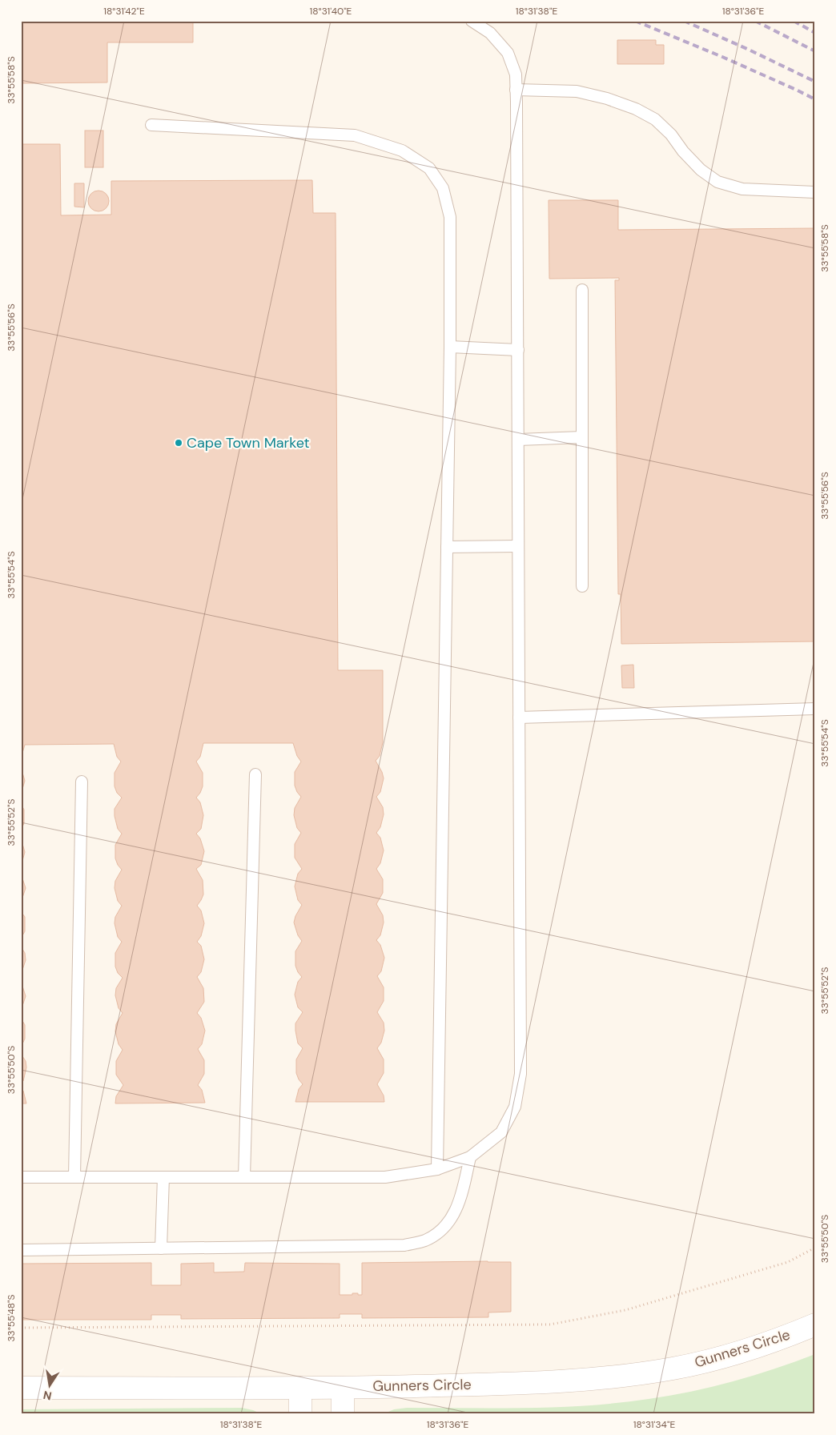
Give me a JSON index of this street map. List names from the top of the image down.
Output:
{
  "streets": {
    "street": ["Gunners Circle"]
  },
  "places": ["Cape Town Market"],
  "north": "bottom",
  "coordinates": [
    "18°31'42\"E",
    "18°31'40\"E",
    "18°31'38\"E",
    "18°31'36\"E",
    "33°55'58\"S",
    "33°55'56\"S",
    "33°55'54\"S",
    "33°55'52\"S",
    "33°55'50\"S",
    "33°55'48\"S",
    "18°31'34\"E"
  ]
}
